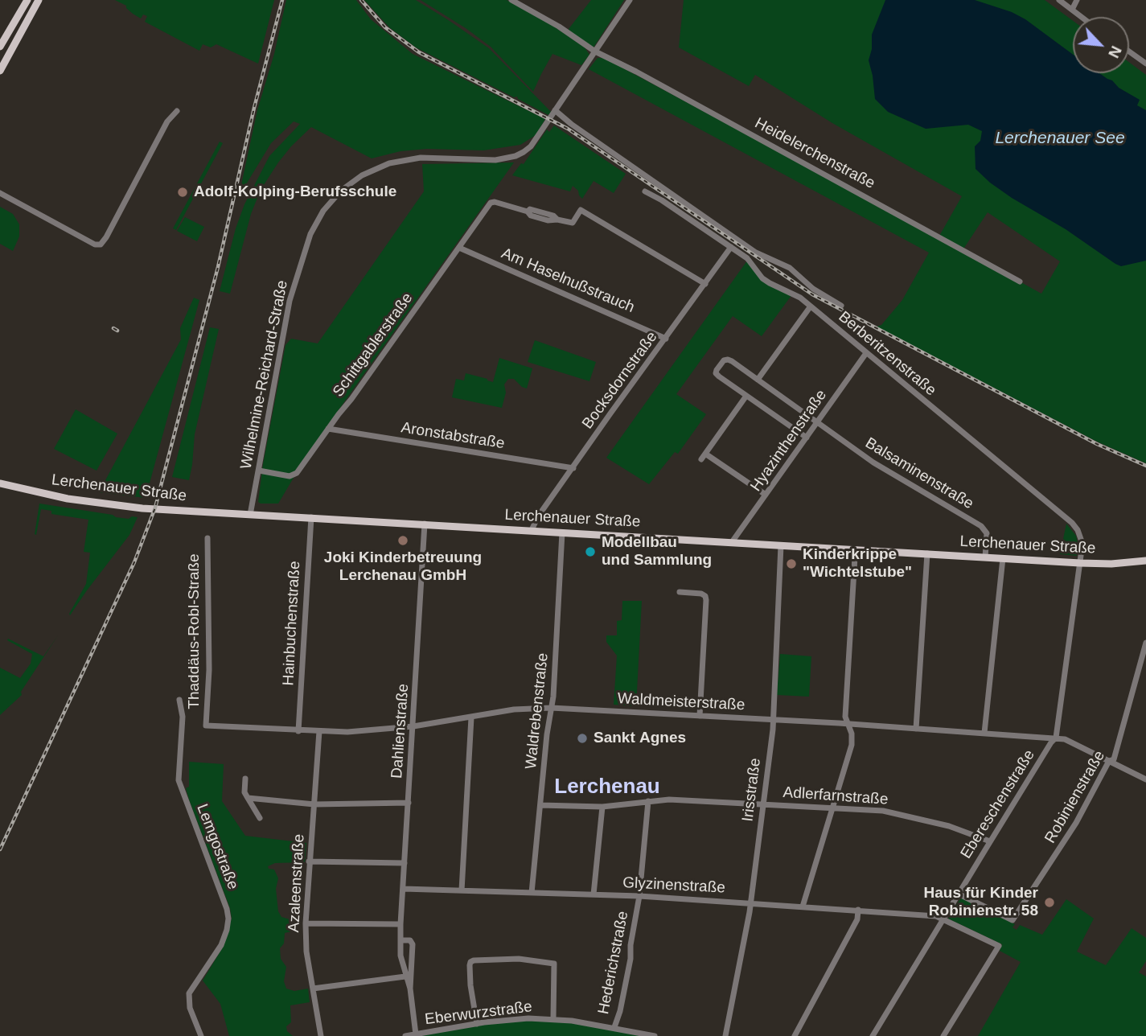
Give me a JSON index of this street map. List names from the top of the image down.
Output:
{
  "streets": {
    "main road": ["Lerchenauer Straße"],
    "street": [
      "Heidelerchenstraße",
      "Am Haselnußstrauch",
      "Schittgablerstraße",
      "Berberitzenstraße",
      "Wilhelmine-Reichard-Straße",
      "Bocksdornstraße",
      "Aronstabstraße",
      "Hyazinthenstraße",
      "Balsaminenstraße",
      "Hainbuchenstraße",
      "Thaddäus-Robl-Straße",
      "Waldmeisterstraße",
      "Waldrebenstraße",
      "Dahlienstraße",
      "Irisstraße",
      "Adlerfarnstraße",
      "Robinienstraße",
      "Ebereschenstraße",
      "Lemgostraße",
      "Azaleenstraße",
      "Glyzinenstraße",
      "Hederichstraße",
      "Eberwurzstraße"
    ]
  },
  "crossings": [
    ["Heidelerchenstraße", "Wilhelmine-Reichard-Straße"],
    ["Am Haselnußstrauch", "Schittgablerstraße"],
    ["Am Haselnußstrauch", "Bocksdornstraße"],
    ["Schittgablerstraße", "Wilhelmine-Reichard-Straße"],
    ["Schittgablerstraße", "Bocksdornstraße"],
    ["Schittgablerstraße", "Aronstabstraße"],
    ["Berberitzenstraße", "Wilhelmine-Reichard-Straße"],
    ["Berberitzenstraße", "Bocksdornstraße"],
    ["Berberitzenstraße", "Hyazinthenstraße"],
    ["Berberitzenstraße", "Lerchenauer Straße"],
    ["Berberitzenstraße", "Ebereschenstraße"],
    ["Wilhelmine-Reichard-Straße", "Lerchenauer Straße"],
    ["Bocksdornstraße", "Aronstabstraße"],
    ["Bocksdornstraße", "Lerchenauer Straße"],
    ["Hyazinthenstraße", "Balsaminenstraße"],
    ["Hyazinthenstraße", "Lerchenauer Straße"],
    ["Balsaminenstraße", "Lerchenauer Straße"],
    ["Lerchenauer Straße", "Hainbuchenstraße"],
    ["Lerchenauer Straße", "Waldrebenstraße"],
    ["Lerchenauer Straße", "Dahlienstraße"],
    ["Lerchenauer Straße", "Irisstraße"],
    ["Lerchenauer Straße", "Ebereschenstraße"],
    ["Hainbuchenstraße", "Waldmeisterstraße"],
    ["Thaddäus-Robl-Straße", "Waldmeisterstraße"],
    ["Waldmeisterstraße", "Waldrebenstraße"],
    ["Waldmeisterstraße", "Dahlienstraße"],
    ["Waldmeisterstraße", "Irisstraße"],
    ["Waldmeisterstraße", "Robinienstraße"],
    ["Waldmeisterstraße", "Ebereschenstraße"],
    ["Waldmeisterstraße", "Azaleenstraße"],
    ["Waldrebenstraße", "Adlerfarnstraße"],
    ["Waldrebenstraße", "Glyzinenstraße"],
    ["Dahlienstraße", "Glyzinenstraße"],
    ["Dahlienstraße", "Eberwurzstraße"],
    ["Irisstraße", "Adlerfarnstraße"],
    ["Irisstraße", "Glyzinenstraße"],
    ["Adlerfarnstraße", "Ebereschenstraße"],
    ["Adlerfarnstraße", "Hederichstraße"],
    ["Robinienstraße", "Ebereschenstraße"],
    ["Ebereschenstraße", "Glyzinenstraße"],
    ["Glyzinenstraße", "Hederichstraße"],
    ["Hederichstraße", "Eberwurzstraße"]
  ],
  "districts": ["Lerchenau"],
  "water": ["Lerchenauer See"],
  "places": [
    "Adolf-Kolping-Berufsschule",
    "Joki Kinderbetreuung Lerchenau GmbH",
    "Modellbau und Sammlung",
    "Kinderkrippe \"Wichtelstube\"",
    "Sankt Agnes",
    "Haus für Kinder Robinienstr. 58"
  ],
  "north": "bottom right"
}
